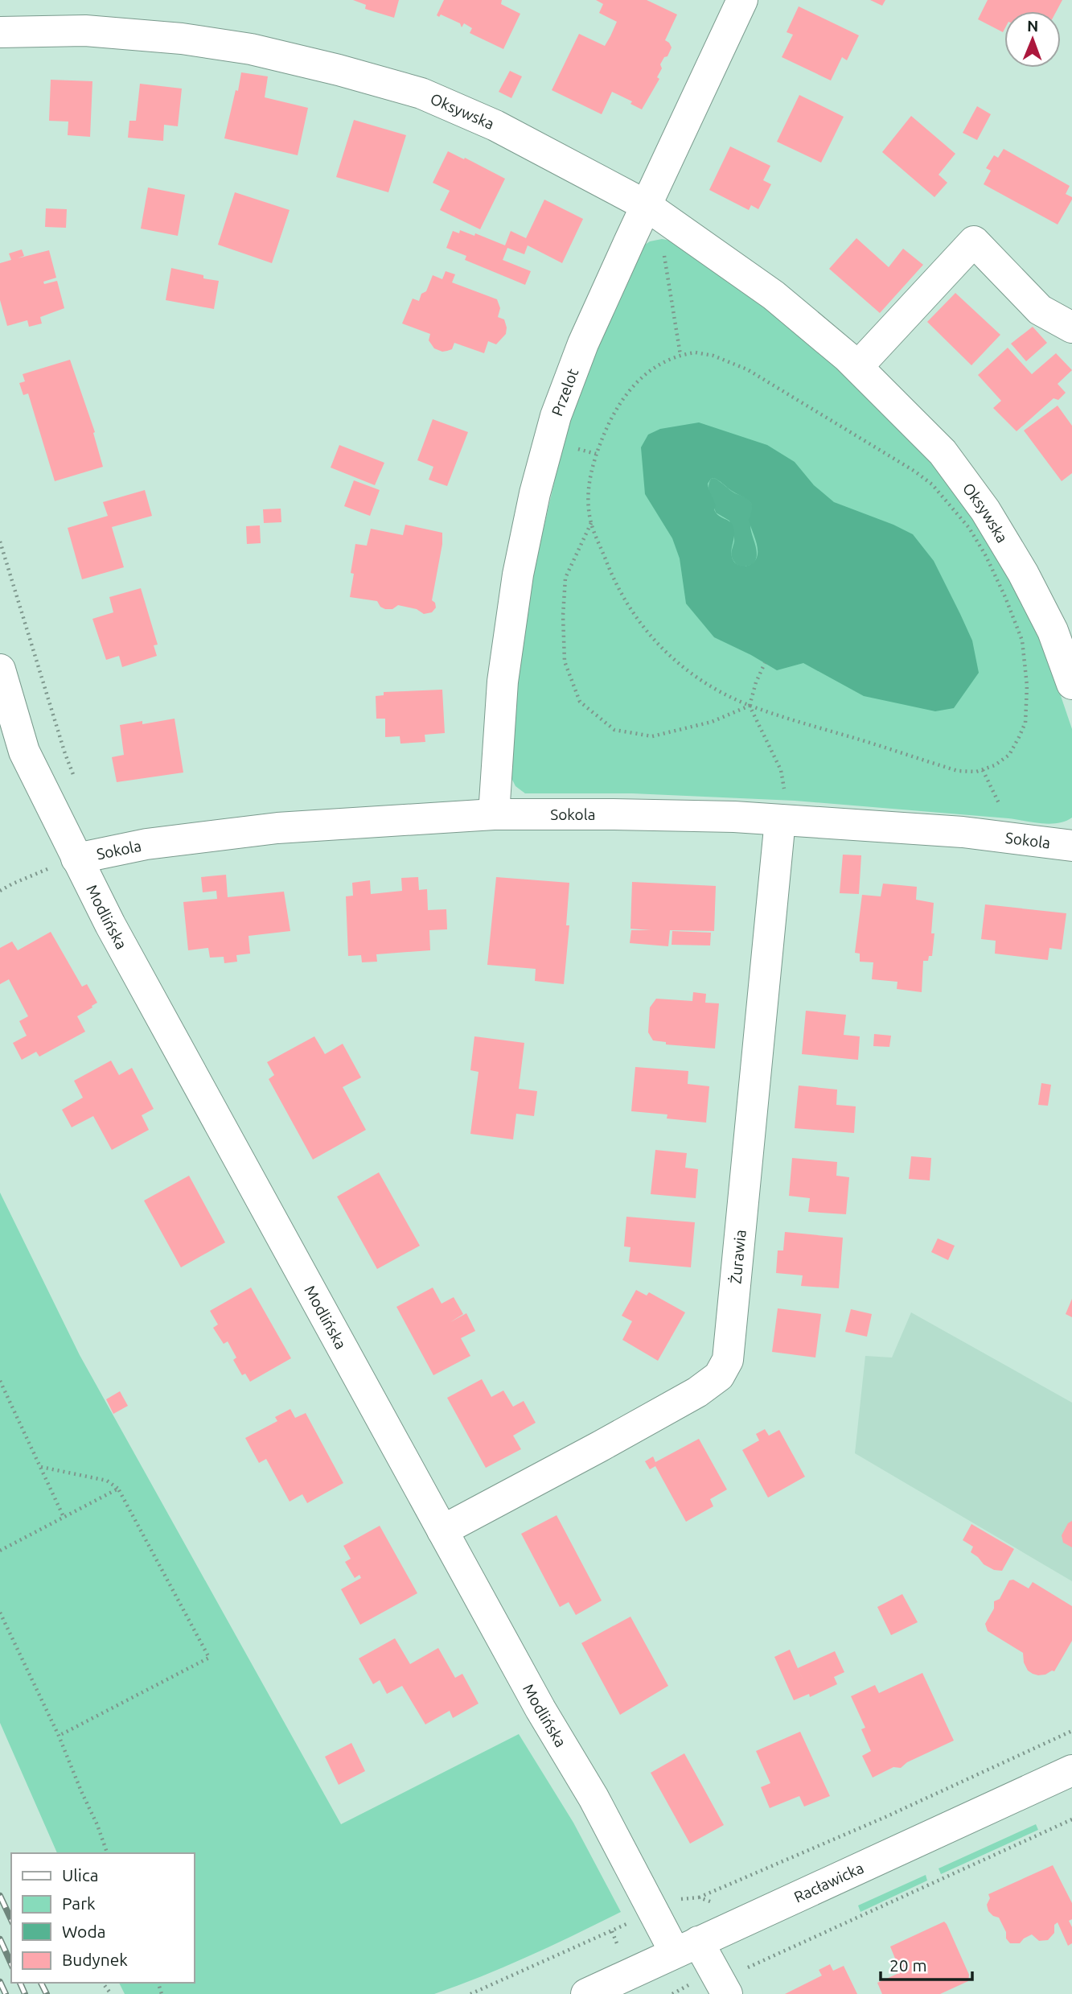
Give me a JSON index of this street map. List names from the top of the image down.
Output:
{
  "streets": {
    "street": [
      "Oksywska",
      "Przelot",
      "Sokola",
      "Modlińska",
      "Żurawia",
      "Racławicka"
    ]
  },
  "crossings": [
    ["Oksywska", "Przelot"],
    ["Przelot", "Sokola"],
    ["Sokola", "Modlińska"],
    ["Sokola", "Żurawia"],
    ["Modlińska", "Żurawia"],
    ["Modlińska", "Racławicka"]
  ],
  "legend": [
    "Ulica",
    "Park",
    "Woda",
    "Budynek"
  ],
  "scale_bar": "20 m",
  "north": "top"
}
